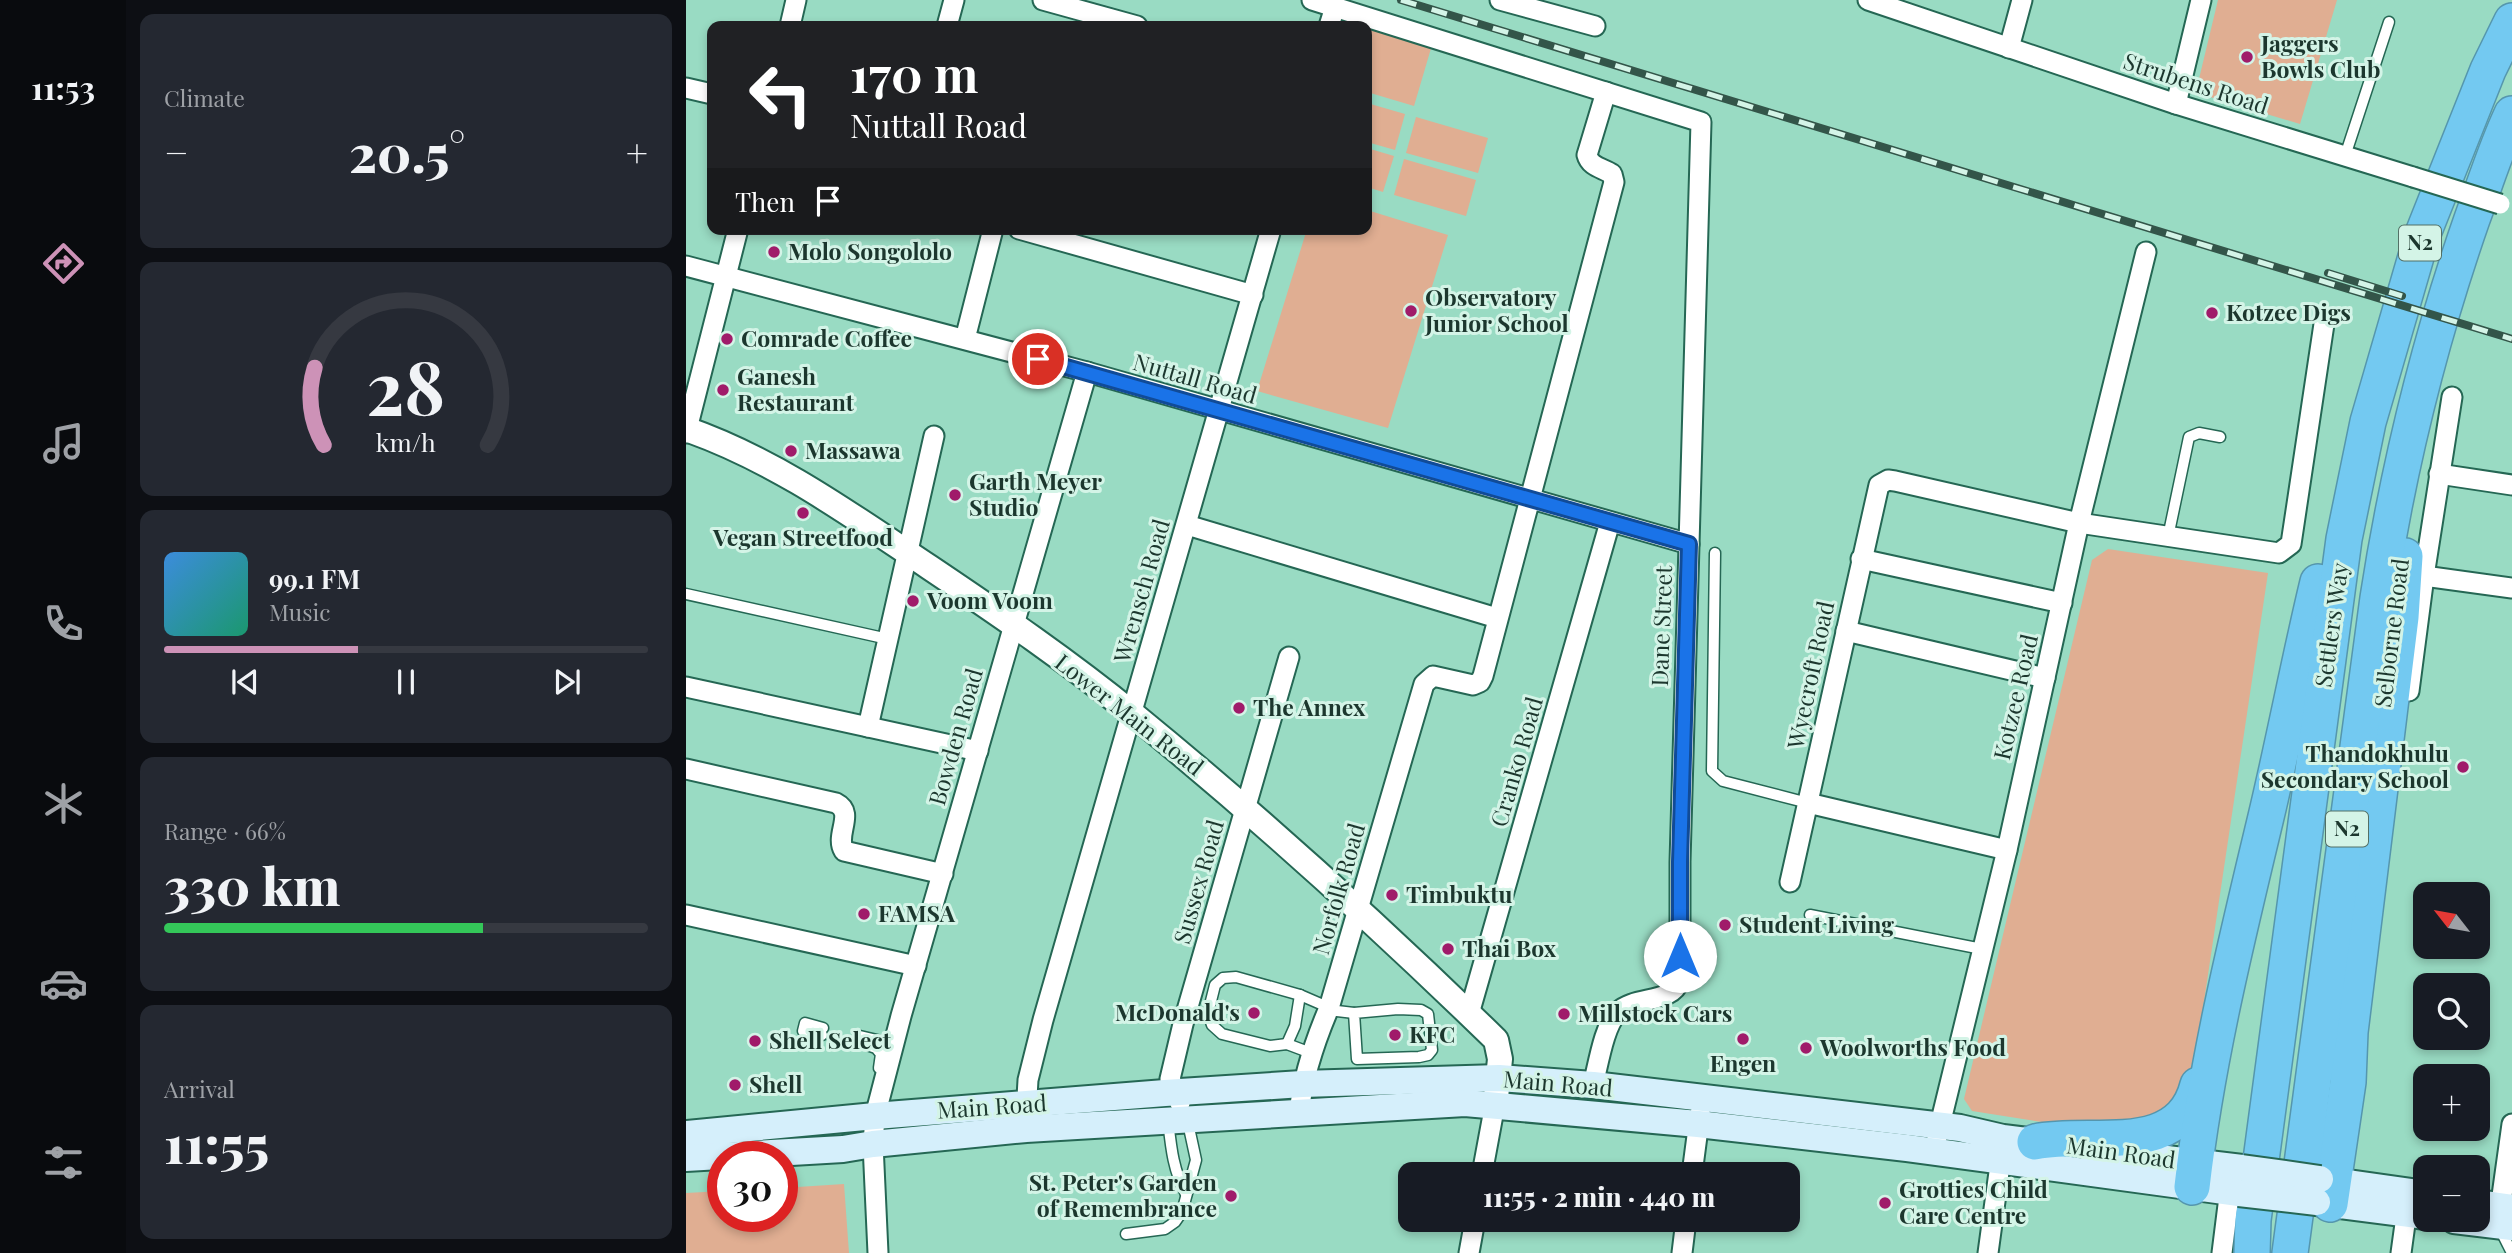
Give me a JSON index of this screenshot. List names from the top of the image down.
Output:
{
  "streets": {
    "highway": ["N2", "Settlers Way"],
    "main road": ["Main Road"],
    "street": [
      "Strubens Road",
      "Nuttall Road",
      "Wrensch Road",
      "Dane Street",
      "Selborne Road",
      "Wyecroft Road",
      "Kotzee Road",
      "Lower Main Road",
      "Bowden Road",
      "Cranko Road",
      "Sussex Road",
      "Norfolk Road"
    ]
  },
  "crossings": [
    ["Nuttall Road", "Wrensch Road"],
    ["Nuttall Road", "Dane Street"],
    ["Nuttall Road", "Bowden Road"],
    ["Nuttall Road", "Cranko Road"],
    ["Wrensch Road", "Lower Main Road"],
    ["Wrensch Road", "Main Road"],
    ["Dane Street", "Main Road"],
    ["Wyecroft Road", "Kotzee Road"],
    ["Kotzee Road", "Main Road"],
    ["Lower Main Road", "Bowden Road"],
    ["Lower Main Road", "Cranko Road"],
    ["Lower Main Road", "Sussex Road"],
    ["Lower Main Road", "Norfolk Road"],
    ["Lower Main Road", "Main Road"],
    ["Bowden Road", "Main Road"],
    ["Sussex Road", "Main Road"],
    ["Norfolk Road", "Main Road"]
  ],
  "places": [
    "Jaggers Bowls Club",
    "Molo Songololo",
    "Observatory Junior School",
    "Kotzee Digs",
    "Comrade Coffee",
    "Ganesh Restaurant",
    "Massawa",
    "Garth Meyer Studio",
    "Vegan Streetfood",
    "Voom Voom",
    "The Annex",
    "Thandokhulu Secondary School",
    "Timbuktu",
    "FAMSA",
    "Student Living",
    "Thai Box",
    "McDonald's",
    "Millstock Cars",
    "KFC",
    "Engen",
    "Shell Select",
    "Woolworths Food",
    "Shell",
    "St. Peter's Garden of Remembrance",
    "Grotties Child Care Centre"
  ],
  "north": "top left",
  "page": {
    "tabs": "11:53",
    "tile": [
      "Climate",
      ["Range · 66%", "330 km"],
      ["Arrival", "11:55"]
    ],
    "turn": ["170 m", "Nuttall Road"],
    "heat": ["−", "20.5°", "+"],
    "then": "Then",
    "song": ["99.1 FM", "Music"],
    "map_buttons": ["+", "−"],
    "limit": "30",
    "trip": "11:55 · 2 min · 440 m",
    "gauge": ["28", "km/h"]
  }
}
